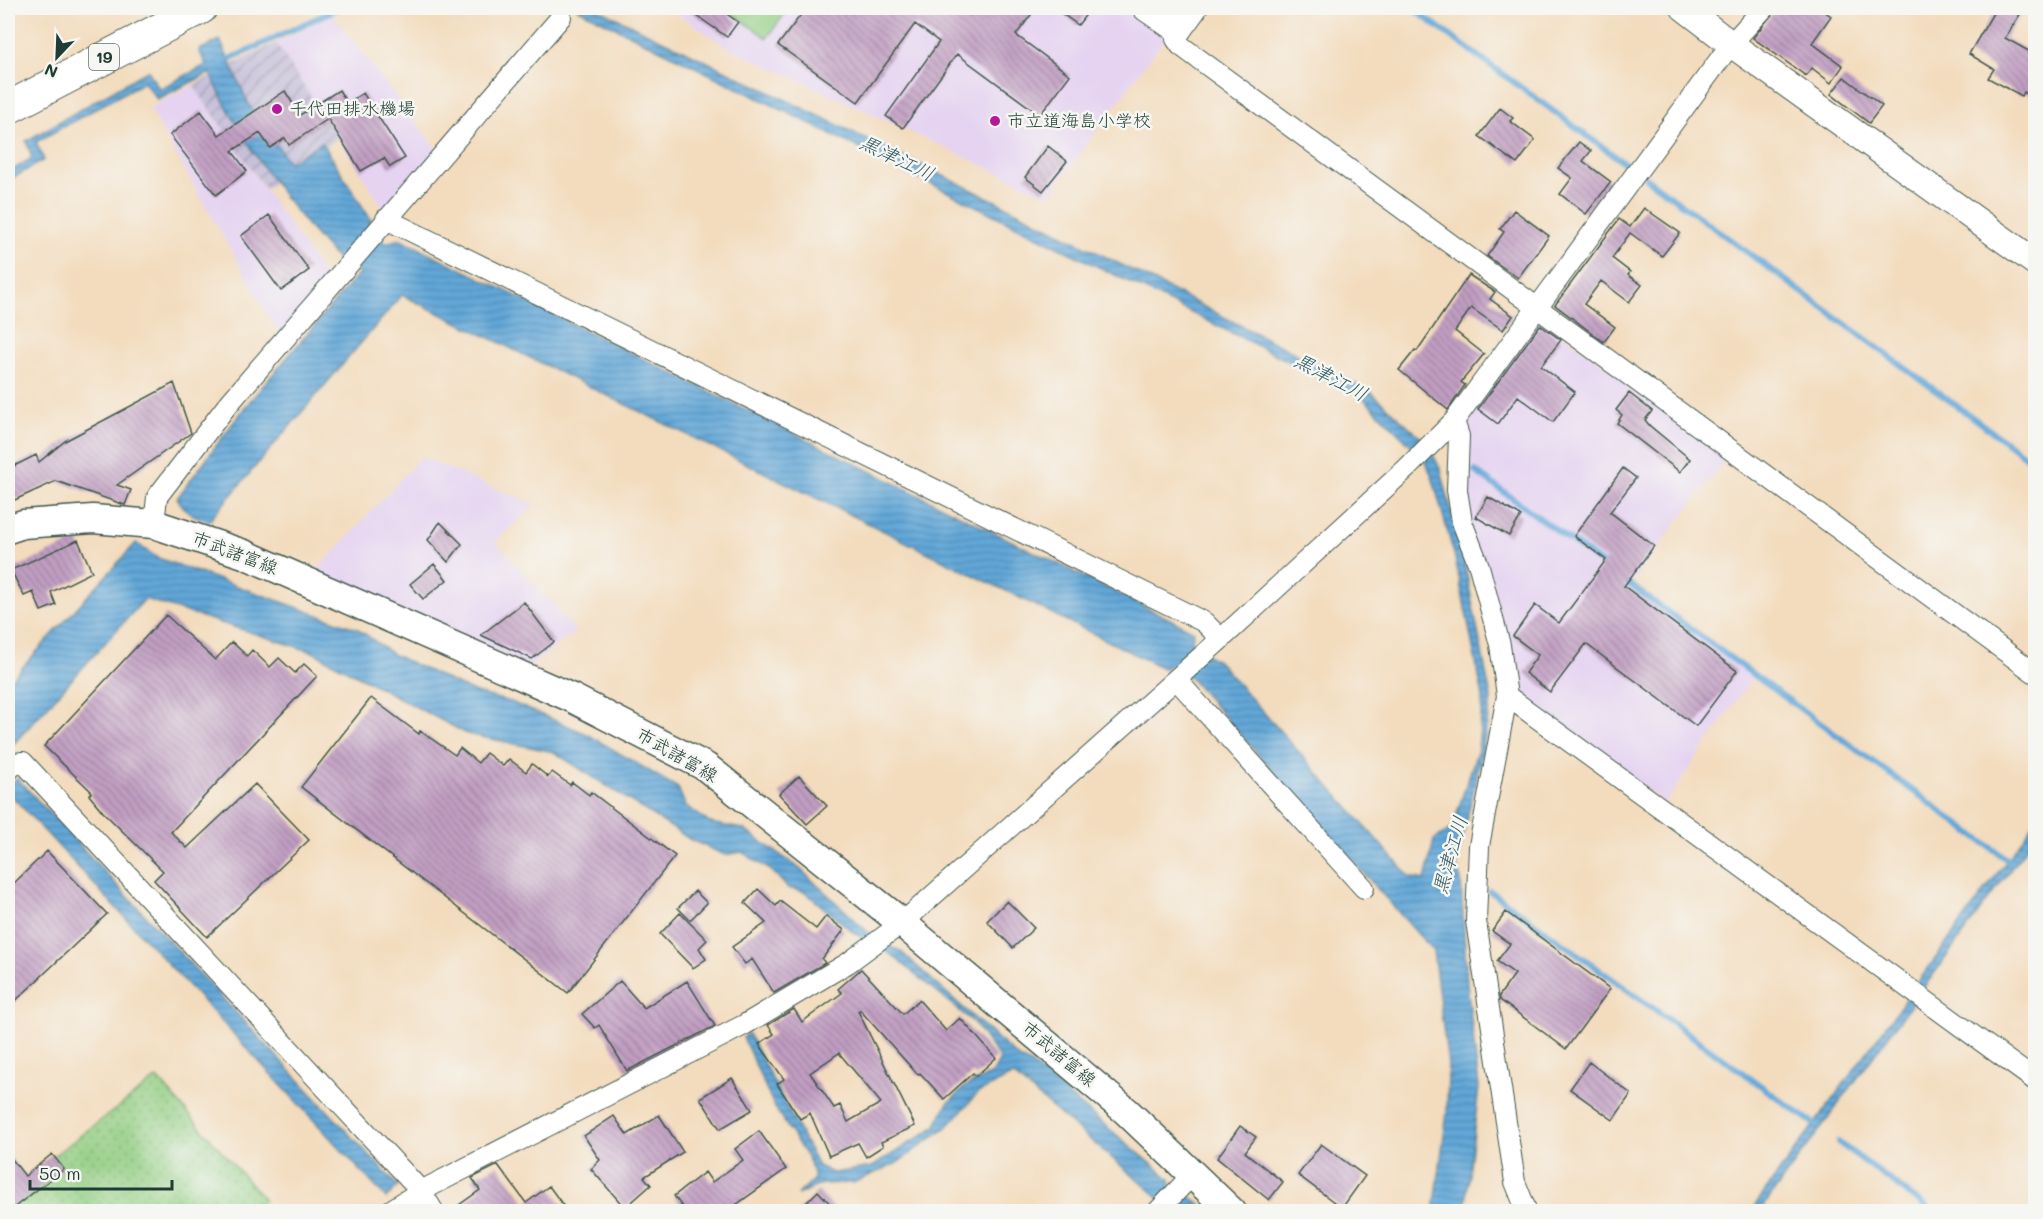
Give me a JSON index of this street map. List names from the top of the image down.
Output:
{
  "streets": {
    "main road": ["19", "市武諸富線"]
  },
  "water": ["黒津江川"],
  "places": ["千代田排水機場", "市立道海島小学校"],
  "scale_bar": "50 m",
  "north": "bottom left"
}
